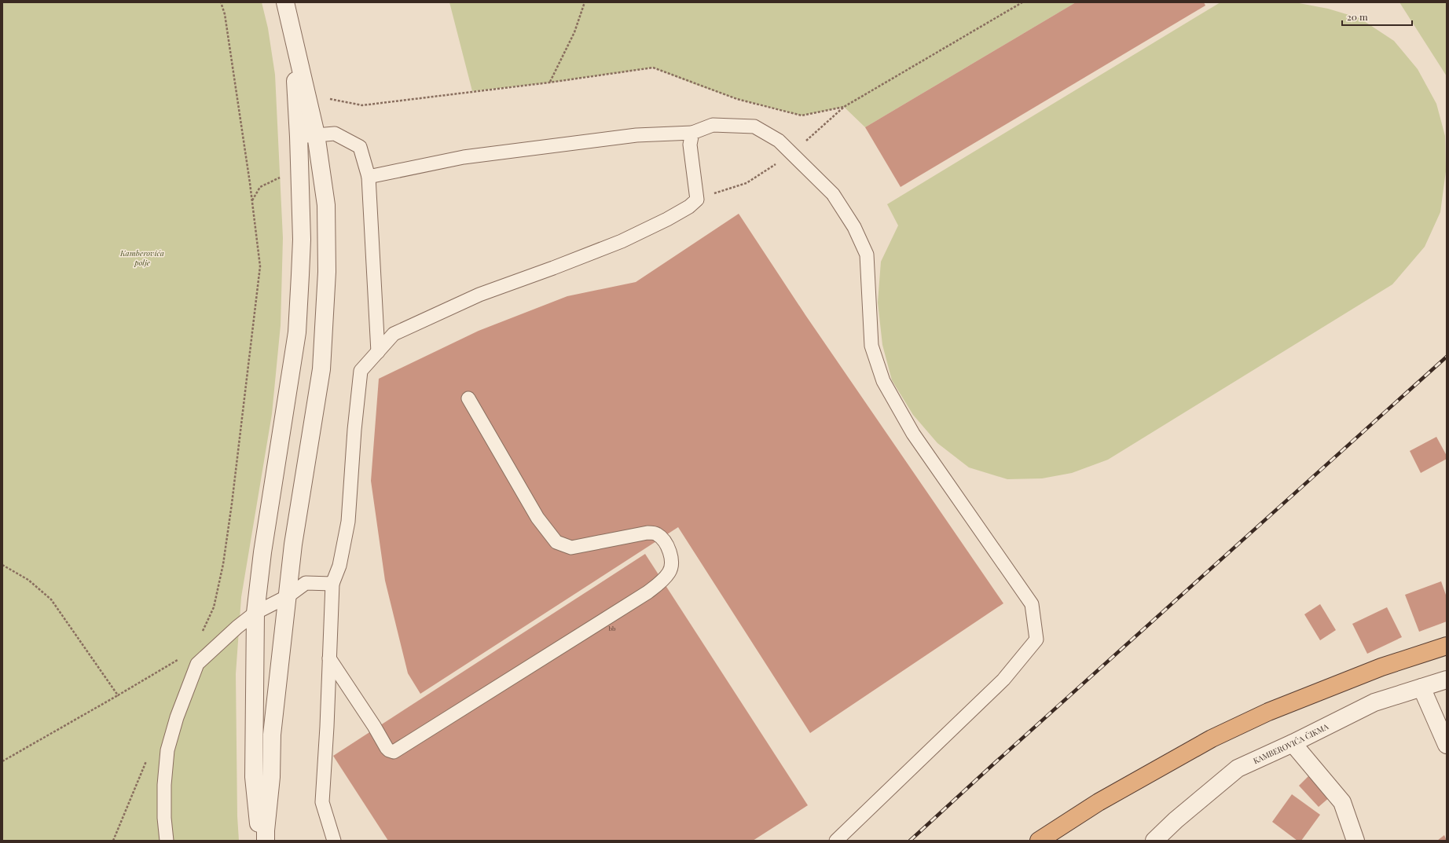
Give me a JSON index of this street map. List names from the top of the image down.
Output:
{
  "streets": {
    "street": ["KAMBEROVIĆA ČIKMA"]
  },
  "parks": ["Kamberovića polje"],
  "house_numbers": ["bb"],
  "scale_bar": "20 m"
}
